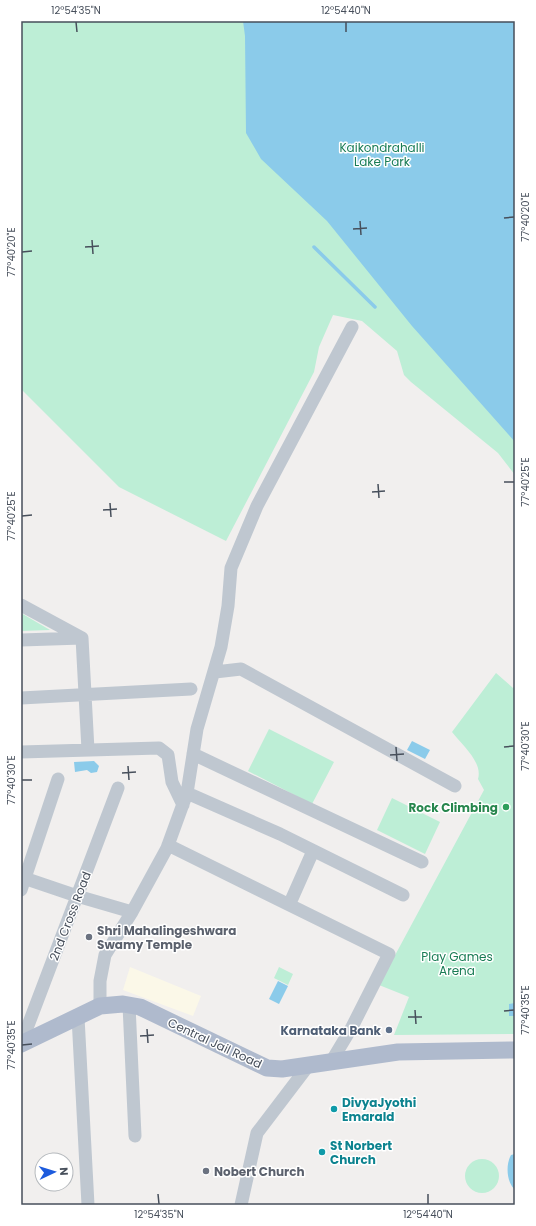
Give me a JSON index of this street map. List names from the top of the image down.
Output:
{
  "streets": {
    "main road": ["Central Jail Road"],
    "street": ["2nd Cross Road"]
  },
  "crossings": [
    ["2nd Cross Road", "Central Jail Road"]
  ],
  "parks": ["Kaikondrahalli Lake Park", "Play Games Arena"],
  "places": [
    "Rock Climbing",
    "Shri Mahalingeshwara Swamy Temple",
    "Karnataka Bank",
    "DivyaJyothi Emarald",
    "St Norbert Church",
    "Nobert Church"
  ],
  "north": "right",
  "coordinates": [
    "12°54'35\"N",
    "12°54'40\"N",
    "77°40'20\"E",
    "77°40'25\"E",
    "77°40'30\"E",
    "77°40'35\"E"
  ]
}
